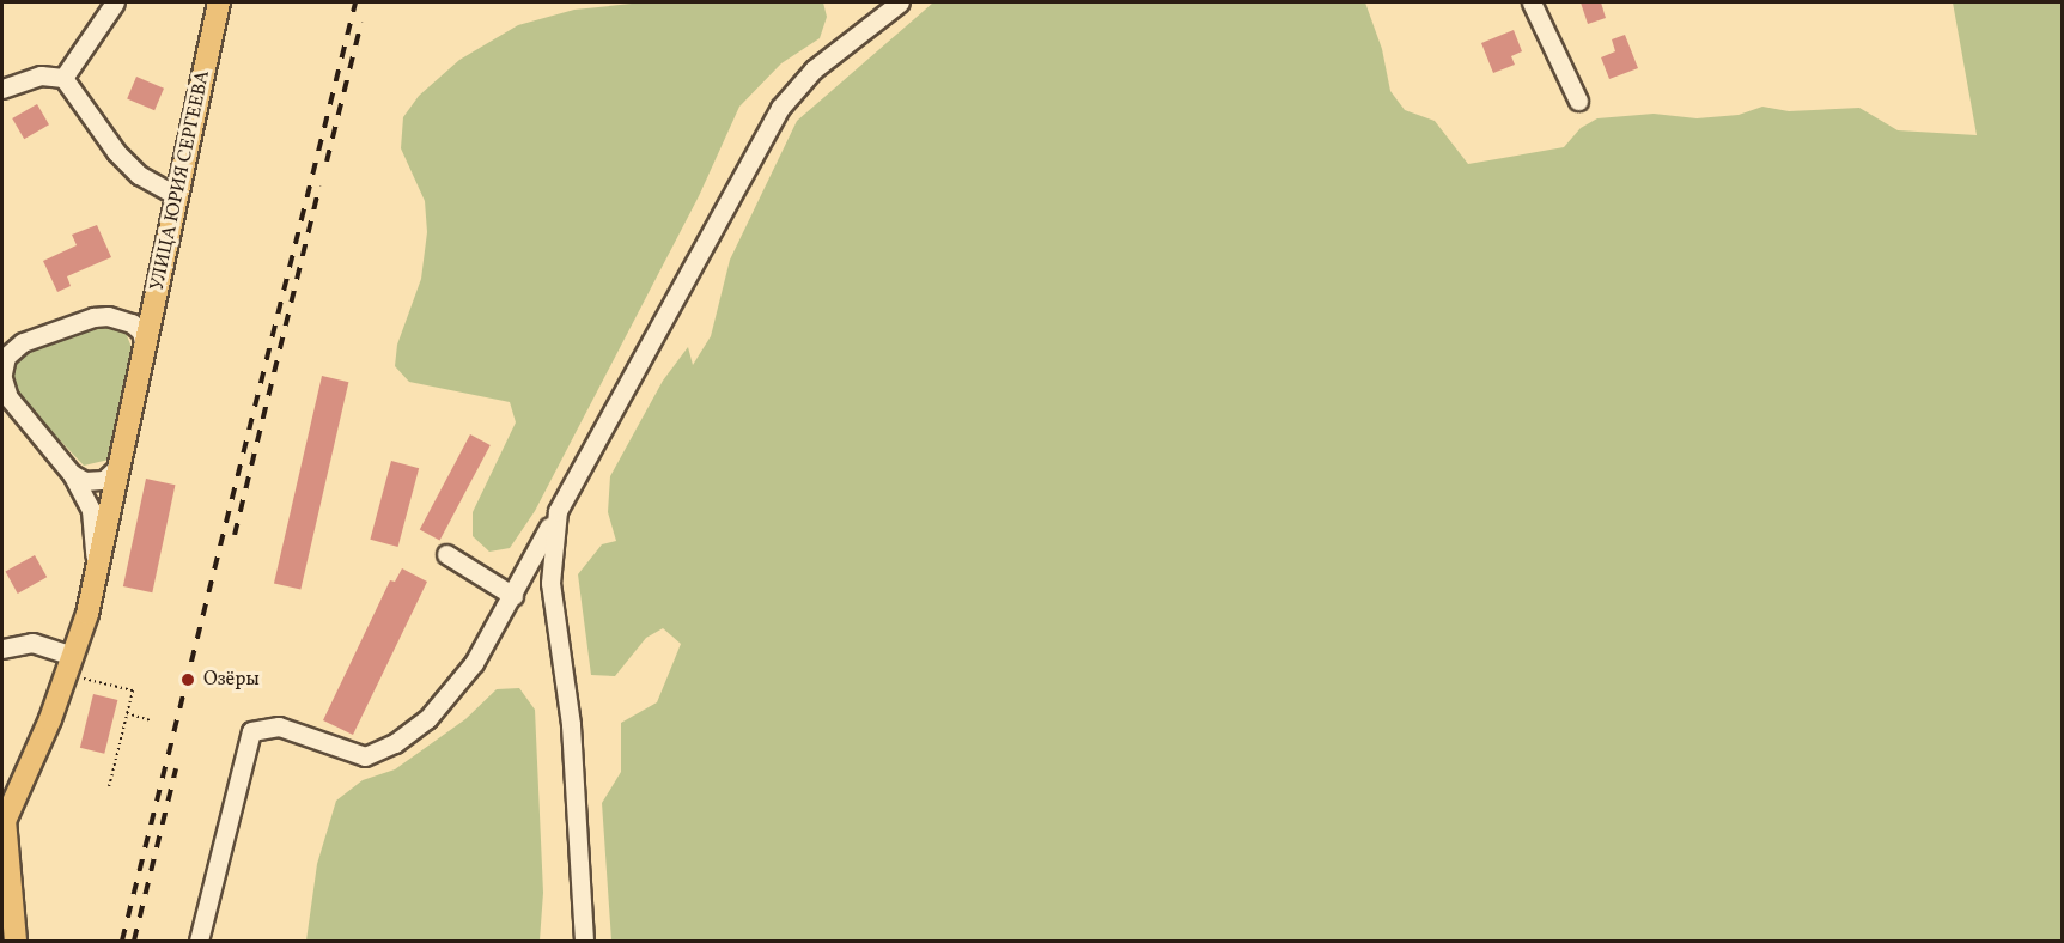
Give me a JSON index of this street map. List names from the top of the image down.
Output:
{
  "streets": {
    "main road": ["УЛИЦА ЮРИЯ СЕРГЕЕВА"]
  },
  "places": ["Озёры"]
}
